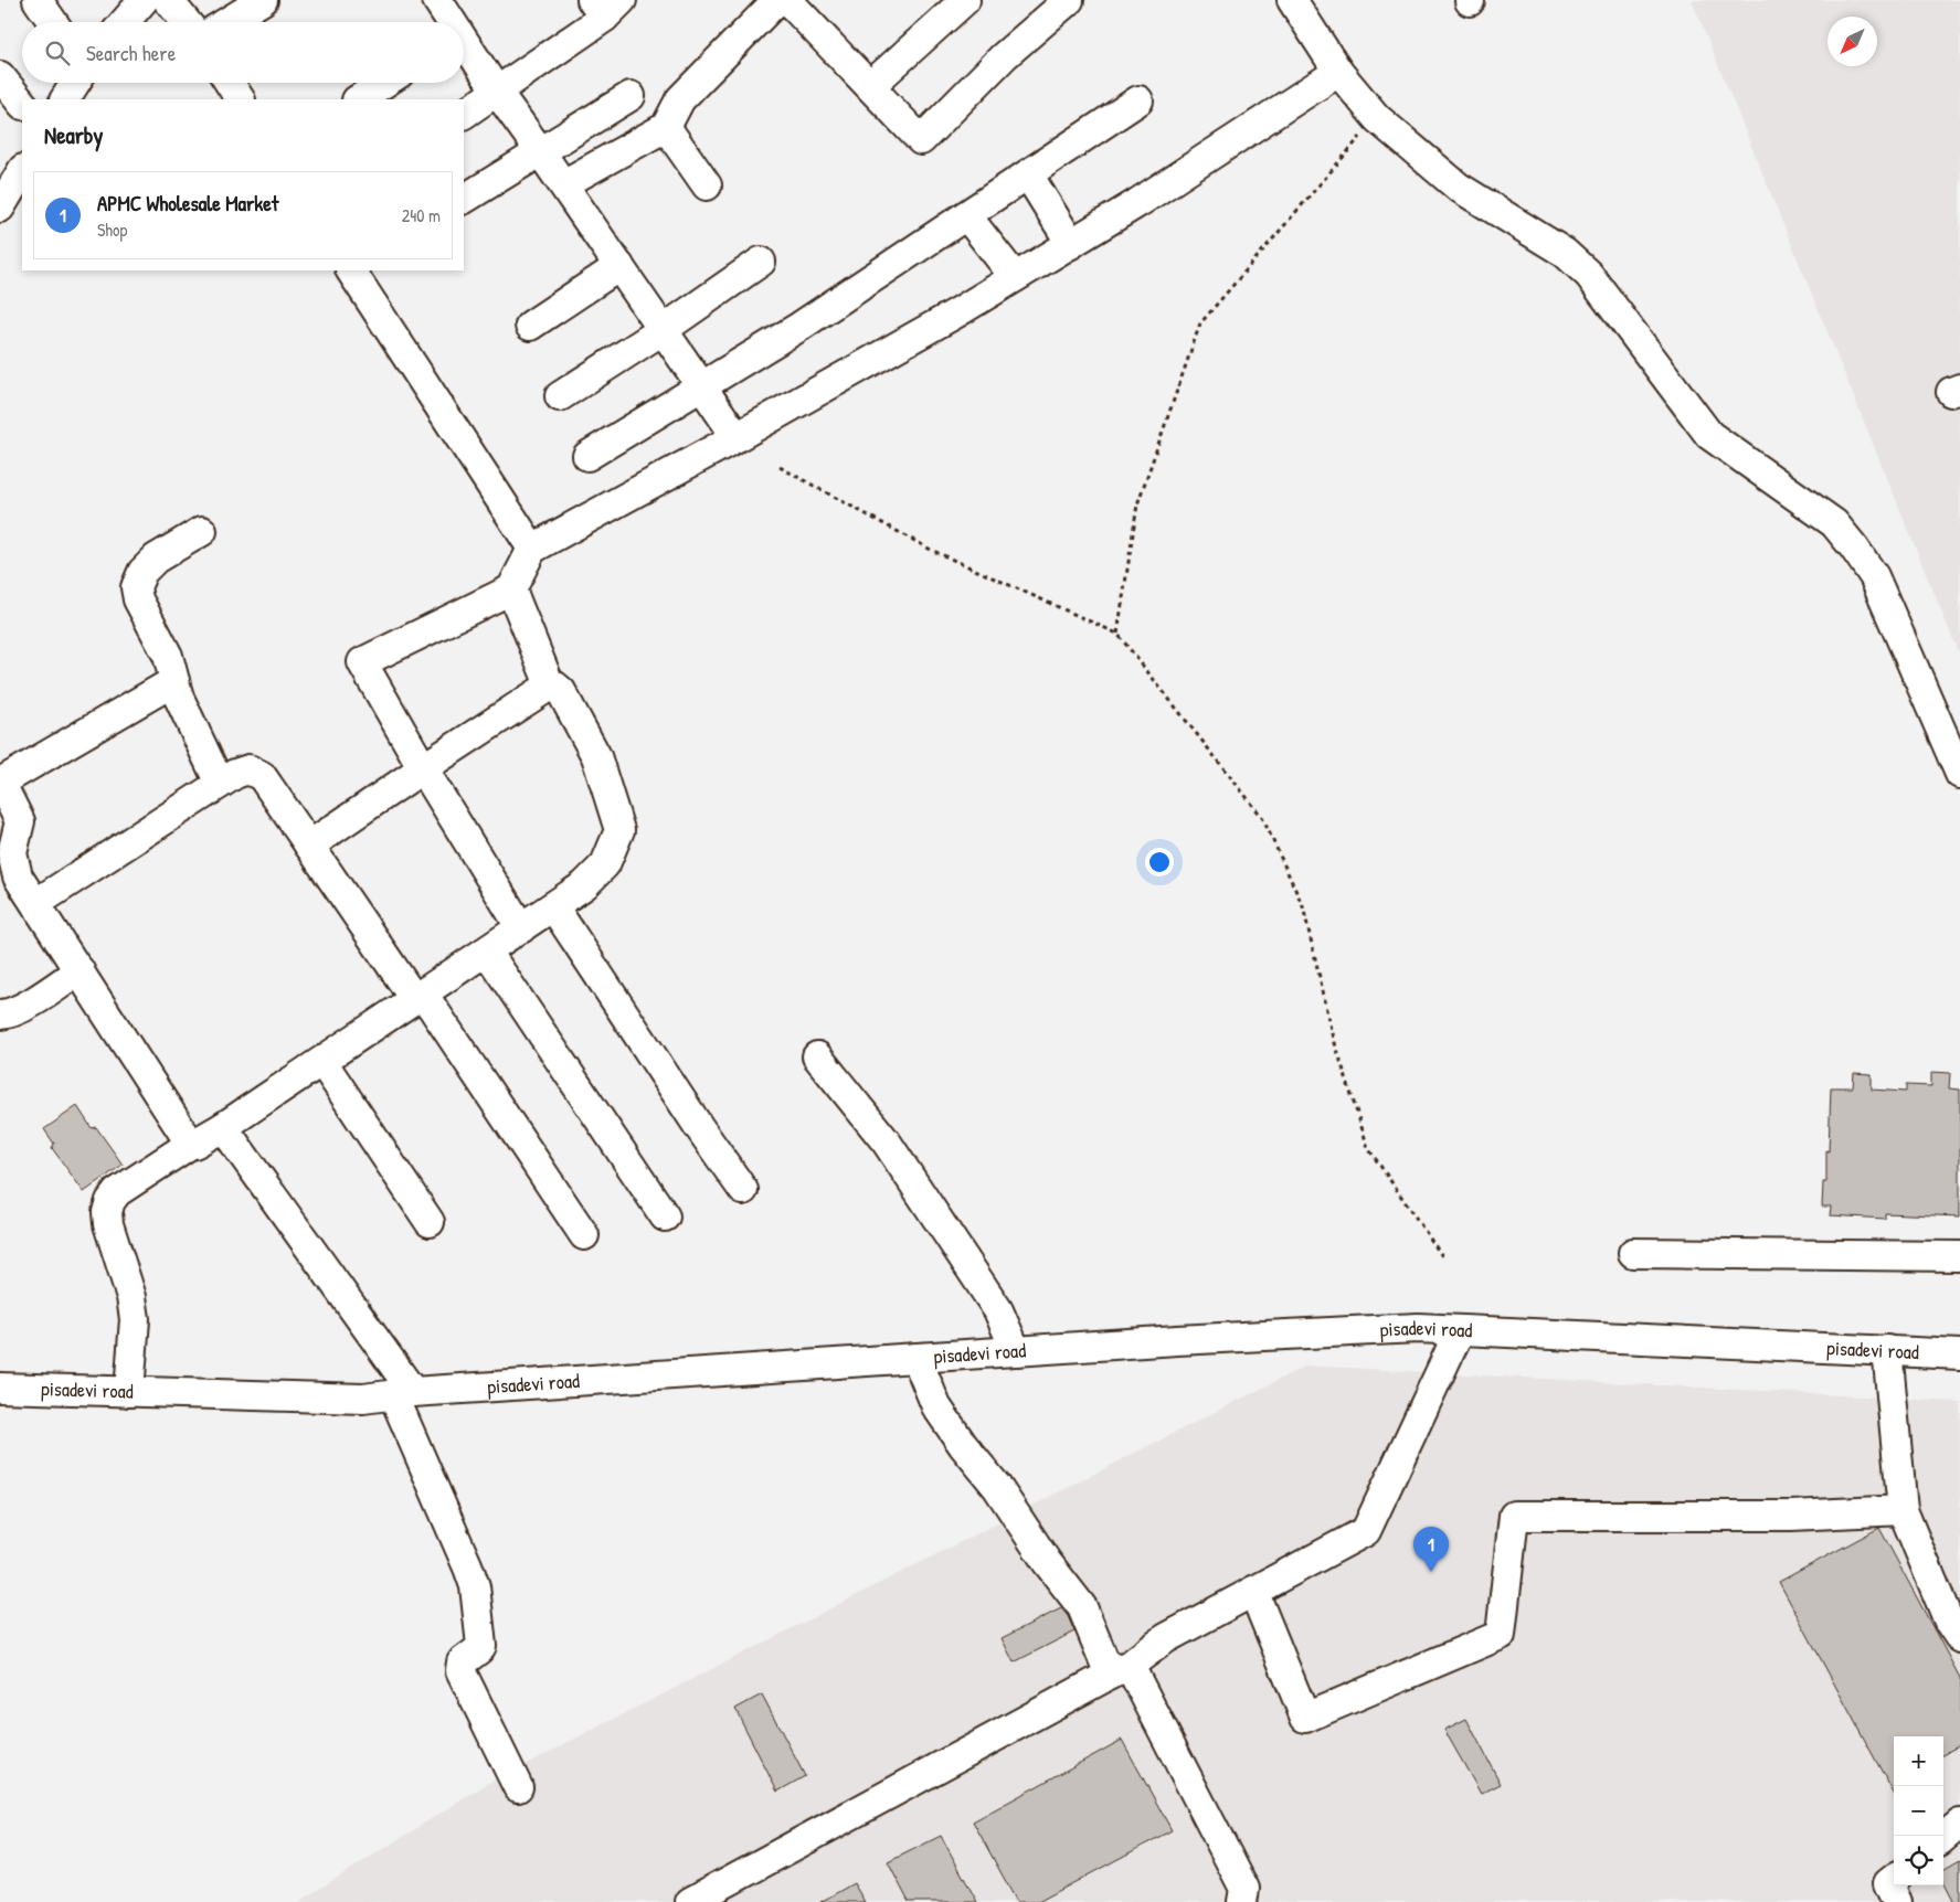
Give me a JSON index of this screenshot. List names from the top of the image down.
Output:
{
  "streets": {
    "street": ["pisadevi road"]
  },
  "north": "bottom left",
  "page": {
    "search": "Search here",
    "heading": "Nearby",
    "list": [
      {
        "mark": "1",
        "name": "APMC Wholesale Market",
        "note": "Shop",
        "value": "240 m"
      }
    ],
    "pins": "1",
    "map_buttons": ["+", "−"]
  }
}
